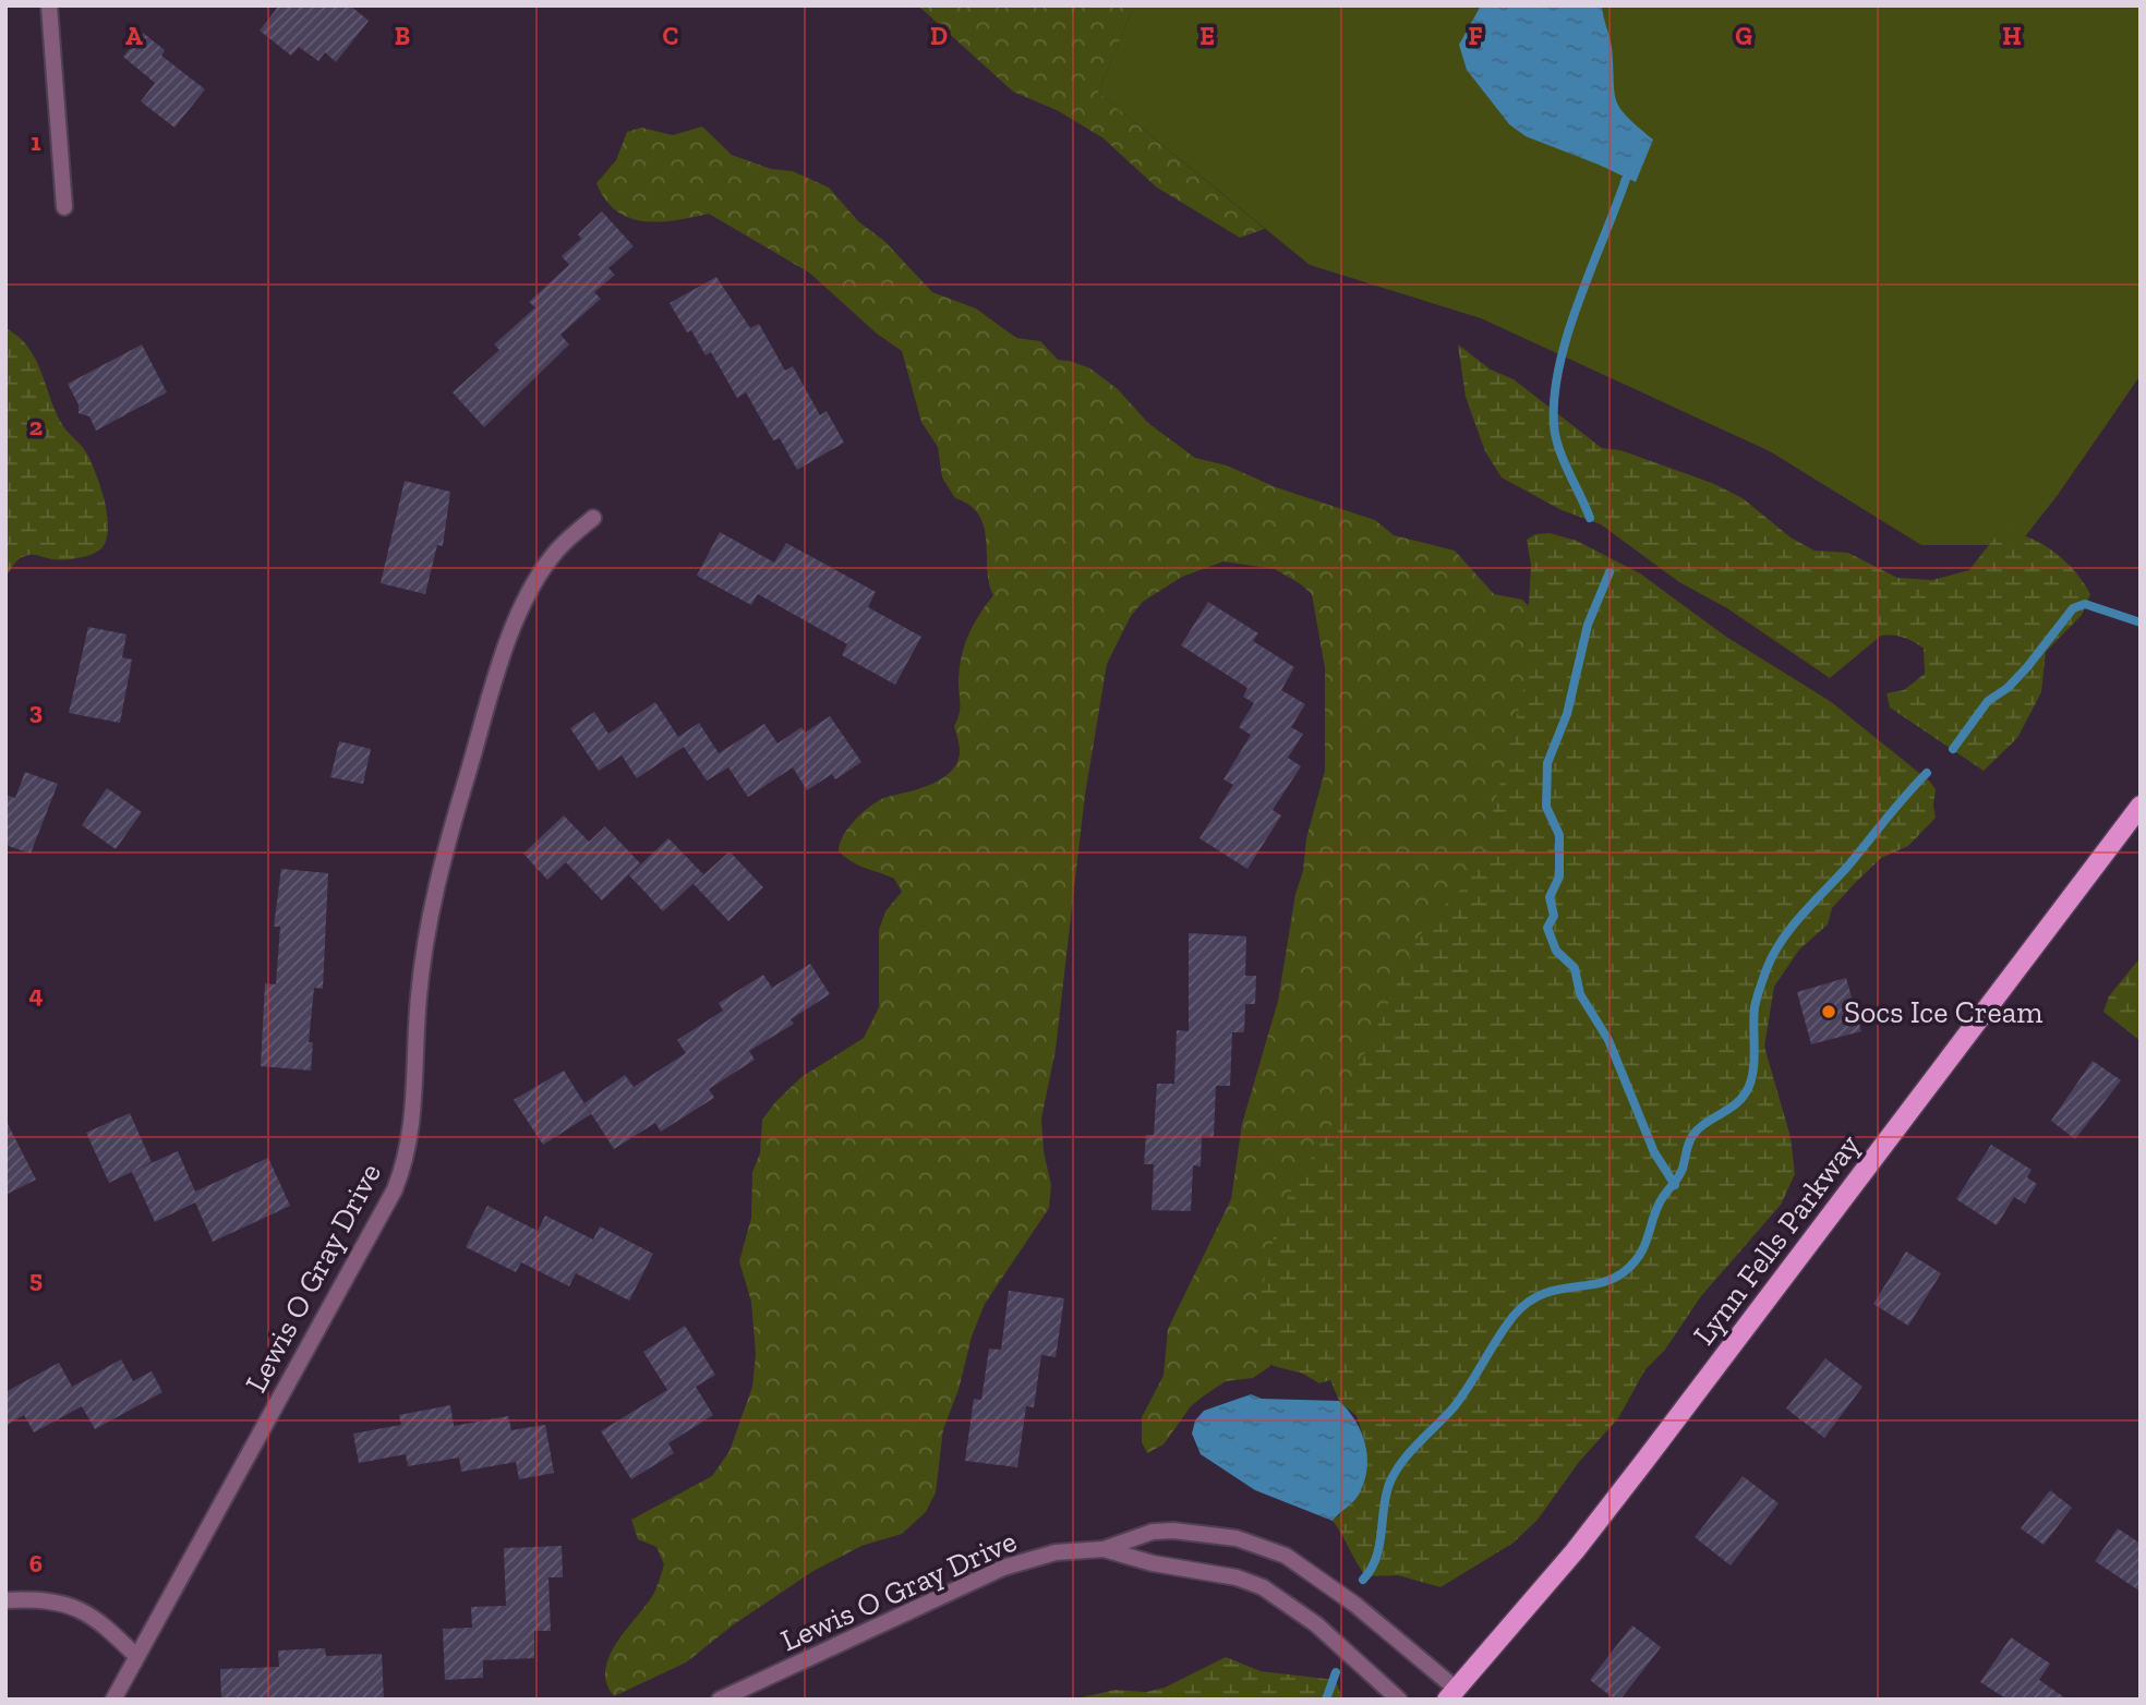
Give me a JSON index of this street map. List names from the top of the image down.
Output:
{
  "streets": {
    "main road": ["Lynn Fells Parkway"],
    "street": ["Lewis O Gray Drive"]
  },
  "crossings": [
    ["Lynn Fells Parkway", "Lewis O Gray Drive"]
  ],
  "places": ["Socs Ice Cream"],
  "grid": {
    "columns": [
      "A",
      "B",
      "C",
      "D",
      "E",
      "F",
      "G",
      "H"
    ],
    "rows": [
      "1",
      "2",
      "3",
      "4",
      "5",
      "6"
    ]
  }
}
